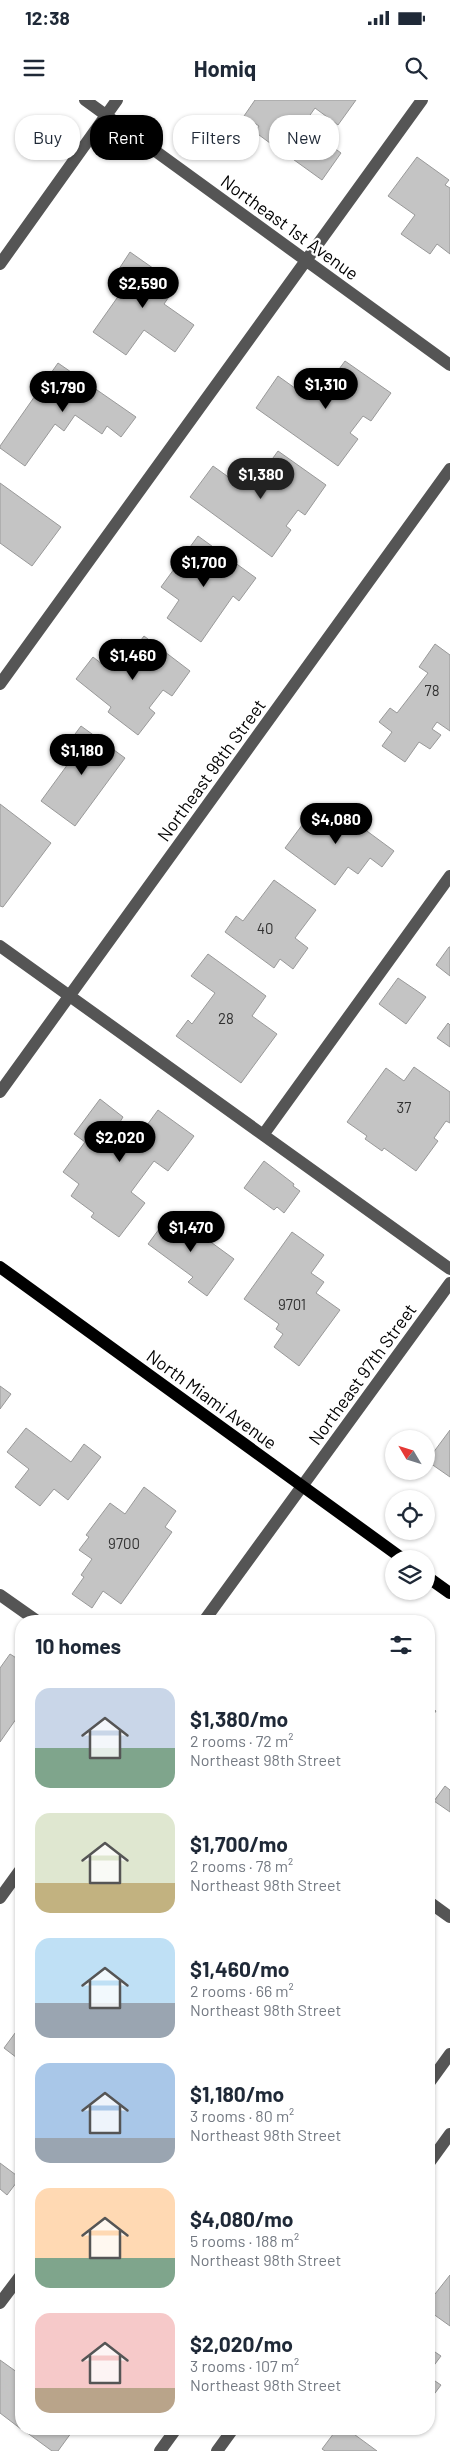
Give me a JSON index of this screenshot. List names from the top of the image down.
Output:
{
  "streets": {
    "main road": ["North Miami Avenue"],
    "street": ["Northeast 1st Avenue", "Northeast 98th Street", "Northeast 97th Street"]
  },
  "crossings": [
    ["Northeast 97th Street", "North Miami Avenue"]
  ],
  "house_numbers": [
    "78",
    "40",
    "28",
    "37",
    "9701",
    "9700"
  ],
  "north": "top left",
  "page": {
    "status": "12:38",
    "header": "Homiq",
    "chip": [
      "Buy",
      "Rent",
      "Filters",
      "New"
    ],
    "price": [
      "$2,590",
      "$1,310",
      "$1,790",
      "$1,380",
      "$1,700",
      "$1,460",
      "$1,180",
      "$4,080",
      "$2,020",
      "$1,470"
    ],
    "heading": "10 homes",
    "list": [
      {
        "name": "$1,380/mo",
        "note": "2 rooms · 72 m² · Northeast 98th Street"
      },
      {
        "name": "$1,700/mo",
        "note": "2 rooms · 78 m² · Northeast 98th Street"
      },
      {
        "name": "$1,460/mo",
        "note": "2 rooms · 66 m² · Northeast 98th Street"
      },
      {
        "name": "$1,180/mo",
        "note": "3 rooms · 80 m² · Northeast 98th Street"
      },
      {
        "name": "$4,080/mo",
        "note": "5 rooms · 188 m² · Northeast 98th Street"
      },
      {
        "name": "$2,020/mo",
        "note": "3 rooms · 107 m² · Northeast 98th Street"
      }
    ]
  }
}
